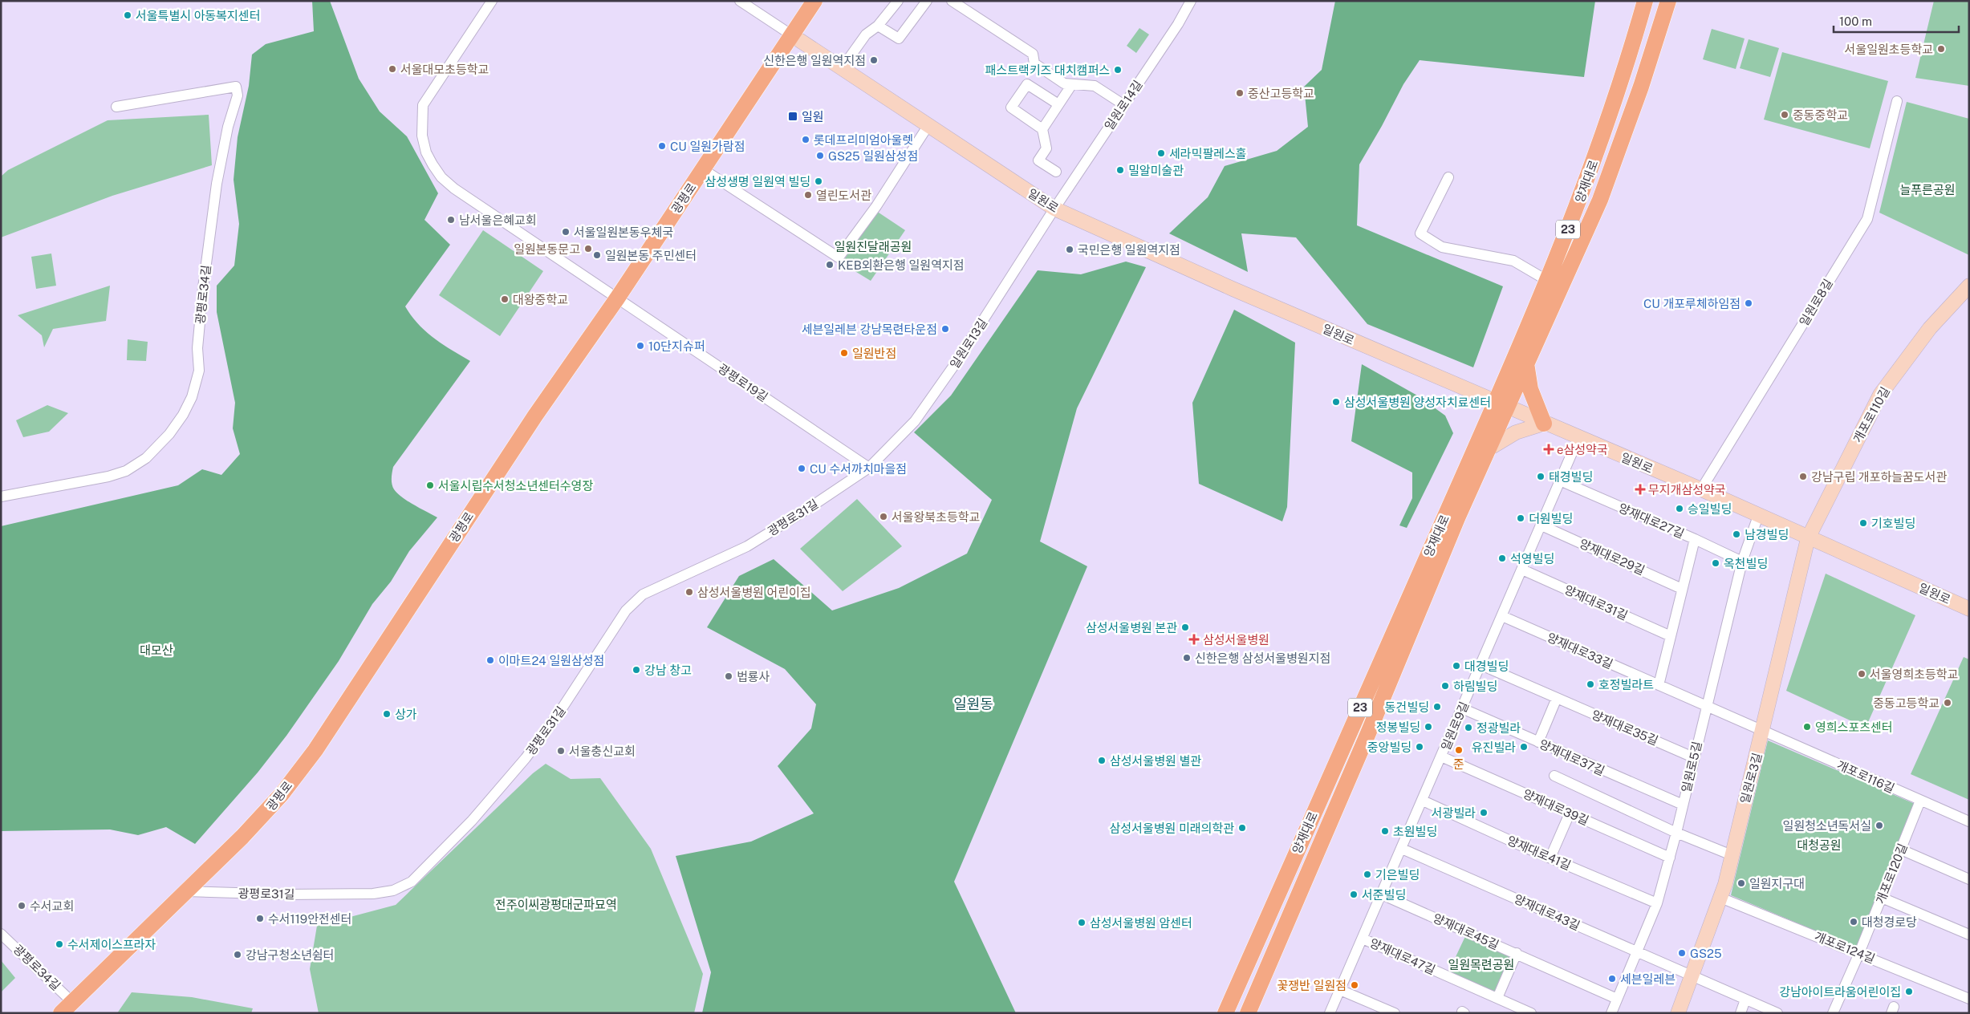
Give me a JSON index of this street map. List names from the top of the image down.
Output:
{
  "streets": {
    "main road": ["양재대로", "광평로", "23"],
    "street": [
      "일원로14길",
      "일원로",
      "광평로34길",
      "일원로8길",
      "일원로13길",
      "광평로19길",
      "개포로110길",
      "광평로31길",
      "양재대로27길",
      "양재대로29길",
      "양재대로31길",
      "양재대로33길",
      "일원로9길",
      "양재대로35길",
      "양재대로37길",
      "일원로5길",
      "개포로116길",
      "일원로3길",
      "양재대로39길",
      "양재대로41길",
      "개포로120길",
      "양재대로43길",
      "양재대로45길",
      "개포로124길",
      "양재대로47길"
    ]
  },
  "crossings": [
    ["일원로14길", "일원로"],
    ["일원로14길", "일원로13길"],
    ["양재대로", "일원로"],
    ["광평로", "일원로"],
    ["광평로", "광평로34길"],
    ["광평로", "광평로19길"],
    ["광평로", "광평로31길"],
    ["일원로", "일원로8길"],
    ["일원로", "일원로13길"],
    ["일원로", "개포로110길"],
    ["일원로", "일원로9길"],
    ["일원로", "일원로5길"],
    ["일원로", "일원로3길"],
    ["일원로13길", "광평로19길"],
    ["일원로13길", "광평로31길"],
    ["광평로19길", "광평로31길"],
    ["개포로110길", "일원로3길"],
    ["양재대로27길", "일원로9길"],
    ["양재대로27길", "일원로5길"],
    ["양재대로29길", "일원로9길"],
    ["양재대로31길", "일원로9길"],
    ["양재대로33길", "일원로9길"],
    ["양재대로33길", "일원로5길"],
    ["양재대로33길", "개포로116길"],
    ["양재대로33길", "일원로3길"],
    ["일원로9길", "양재대로35길"],
    ["일원로9길", "양재대로37길"],
    ["일원로9길", "양재대로39길"],
    ["일원로9길", "양재대로41길"],
    ["일원로9길", "양재대로43길"],
    ["일원로9길", "양재대로45길"],
    ["일원로9길", "양재대로47길"],
    ["양재대로35길", "일원로5길"],
    ["양재대로37길", "일원로5길"],
    ["일원로5길", "양재대로39길"],
    ["일원로5길", "양재대로41길"],
    ["일원로5길", "양재대로43길"],
    ["일원로5길", "양재대로45길"],
    ["개포로116길", "일원로3길"],
    ["개포로116길", "개포로120길"],
    ["일원로3길", "양재대로43길"],
    ["일원로3길", "개포로124길"],
    ["개포로120길", "개포로124길"]
  ],
  "districts": ["일원동"],
  "parks": [
    "늘푸른공원",
    "일원진달래공원",
    "대모산",
    "대청공원",
    "전주이씨광평대군파묘역",
    "일원목련공원"
  ],
  "places": {
    "other": [
      "서울특별시 아동복지센터",
      "서울일원초등학교",
      "신한은행 일원역지점",
      "서울대모초등학교",
      "패스트랙키즈 대치캠퍼스",
      "중산고등학교",
      "중동중학교",
      "롯데프리미엄아울렛",
      "CU 일원가람점",
      "세라믹팔레스홀",
      "GS25 일원삼성점",
      "밀알미술관",
      "삼성생명 일원역 빌딩",
      "열린도서관",
      "남서울은혜교회",
      "서울일원본동우체국",
      "일원본동문고",
      "국민은행 일원역지점",
      "일원본동 주민센터",
      "KEB외환은행 일원역지점",
      "대왕중학교",
      "CU 개포루체하임점",
      "세븐일레븐 강남목련타운점",
      "10단지슈퍼",
      "일원반점",
      "삼성서울병원 양성자치료센터",
      "CU 수서까치마을점",
      "태경빌딩",
      "강남구립 개포하늘꿈도서관",
      "서울시립수서청소년센터수영장",
      "승일빌딩",
      "서울왕북초등학교",
      "더원빌딩",
      "기호빌딩",
      "남경빌딩",
      "석영빌딩",
      "옥천빌딩",
      "삼성서울병원 어린이집",
      "삼성서울병원 본관",
      "신한은행 삼성서울병원지점",
      "이마트24 일원삼성점",
      "대경빌딩",
      "강남 창고",
      "서울영희초등학교",
      "법룡사",
      "호정빌라트",
      "하림빌딩",
      "중동고등학교",
      "동건빌딩",
      "상가",
      "정봉빌딩",
      "영희스포츠센터",
      "정광빌라",
      "중앙빌딩",
      "유진빌라",
      "준",
      "서울충신교회",
      "삼성서울병원 별관",
      "서광빌라",
      "일원청소년독서실",
      "삼성서울병원 미래의학관",
      "초원빌딩",
      "기은빌딩",
      "일원지구대",
      "서준빌딩",
      "수서교회",
      "수서119안전센터",
      "대청경로당",
      "삼성서울병원 암센터",
      "수서제이스프라자",
      "GS25",
      "강남구청소년쉼터",
      "세븐일레븐",
      "꽃쟁반 일원점",
      "강남아이트라움어린이집"
    ],
    "transit": ["일원"],
    "health": ["e삼성약국", "무지개삼성약국", "삼성서울병원"]
  },
  "scale_bar": "100 m"
}
